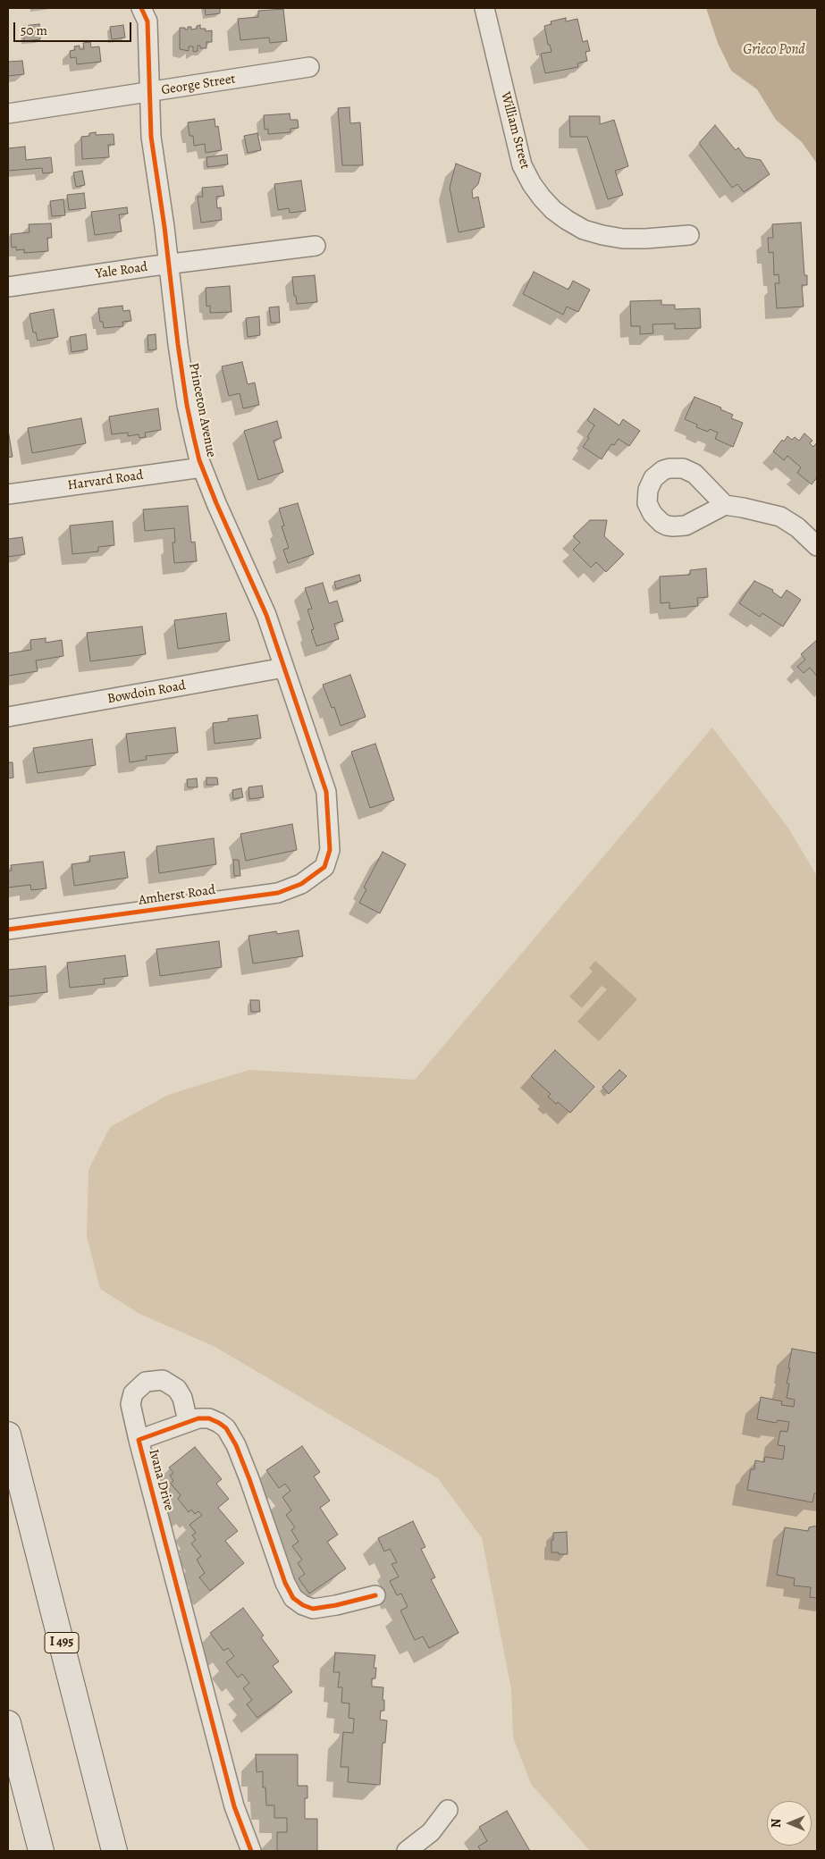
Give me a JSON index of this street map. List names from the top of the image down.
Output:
{
  "streets": {
    "highway": ["I 495"],
    "street": [
      "George Street",
      "William Street",
      "Yale Road",
      "Princeton Avenue",
      "Harvard Road",
      "Bowdoin Road",
      "Amherst Road",
      "Ivana Drive"
    ]
  },
  "crossings": [
    ["George Street", "Princeton Avenue"],
    ["Yale Road", "Princeton Avenue"],
    ["Princeton Avenue", "Harvard Road"],
    ["Princeton Avenue", "Bowdoin Road"],
    ["Princeton Avenue", "Amherst Road"]
  ],
  "water": ["Grieco Pond"],
  "scale_bar": "50 m",
  "north": "left"
}
